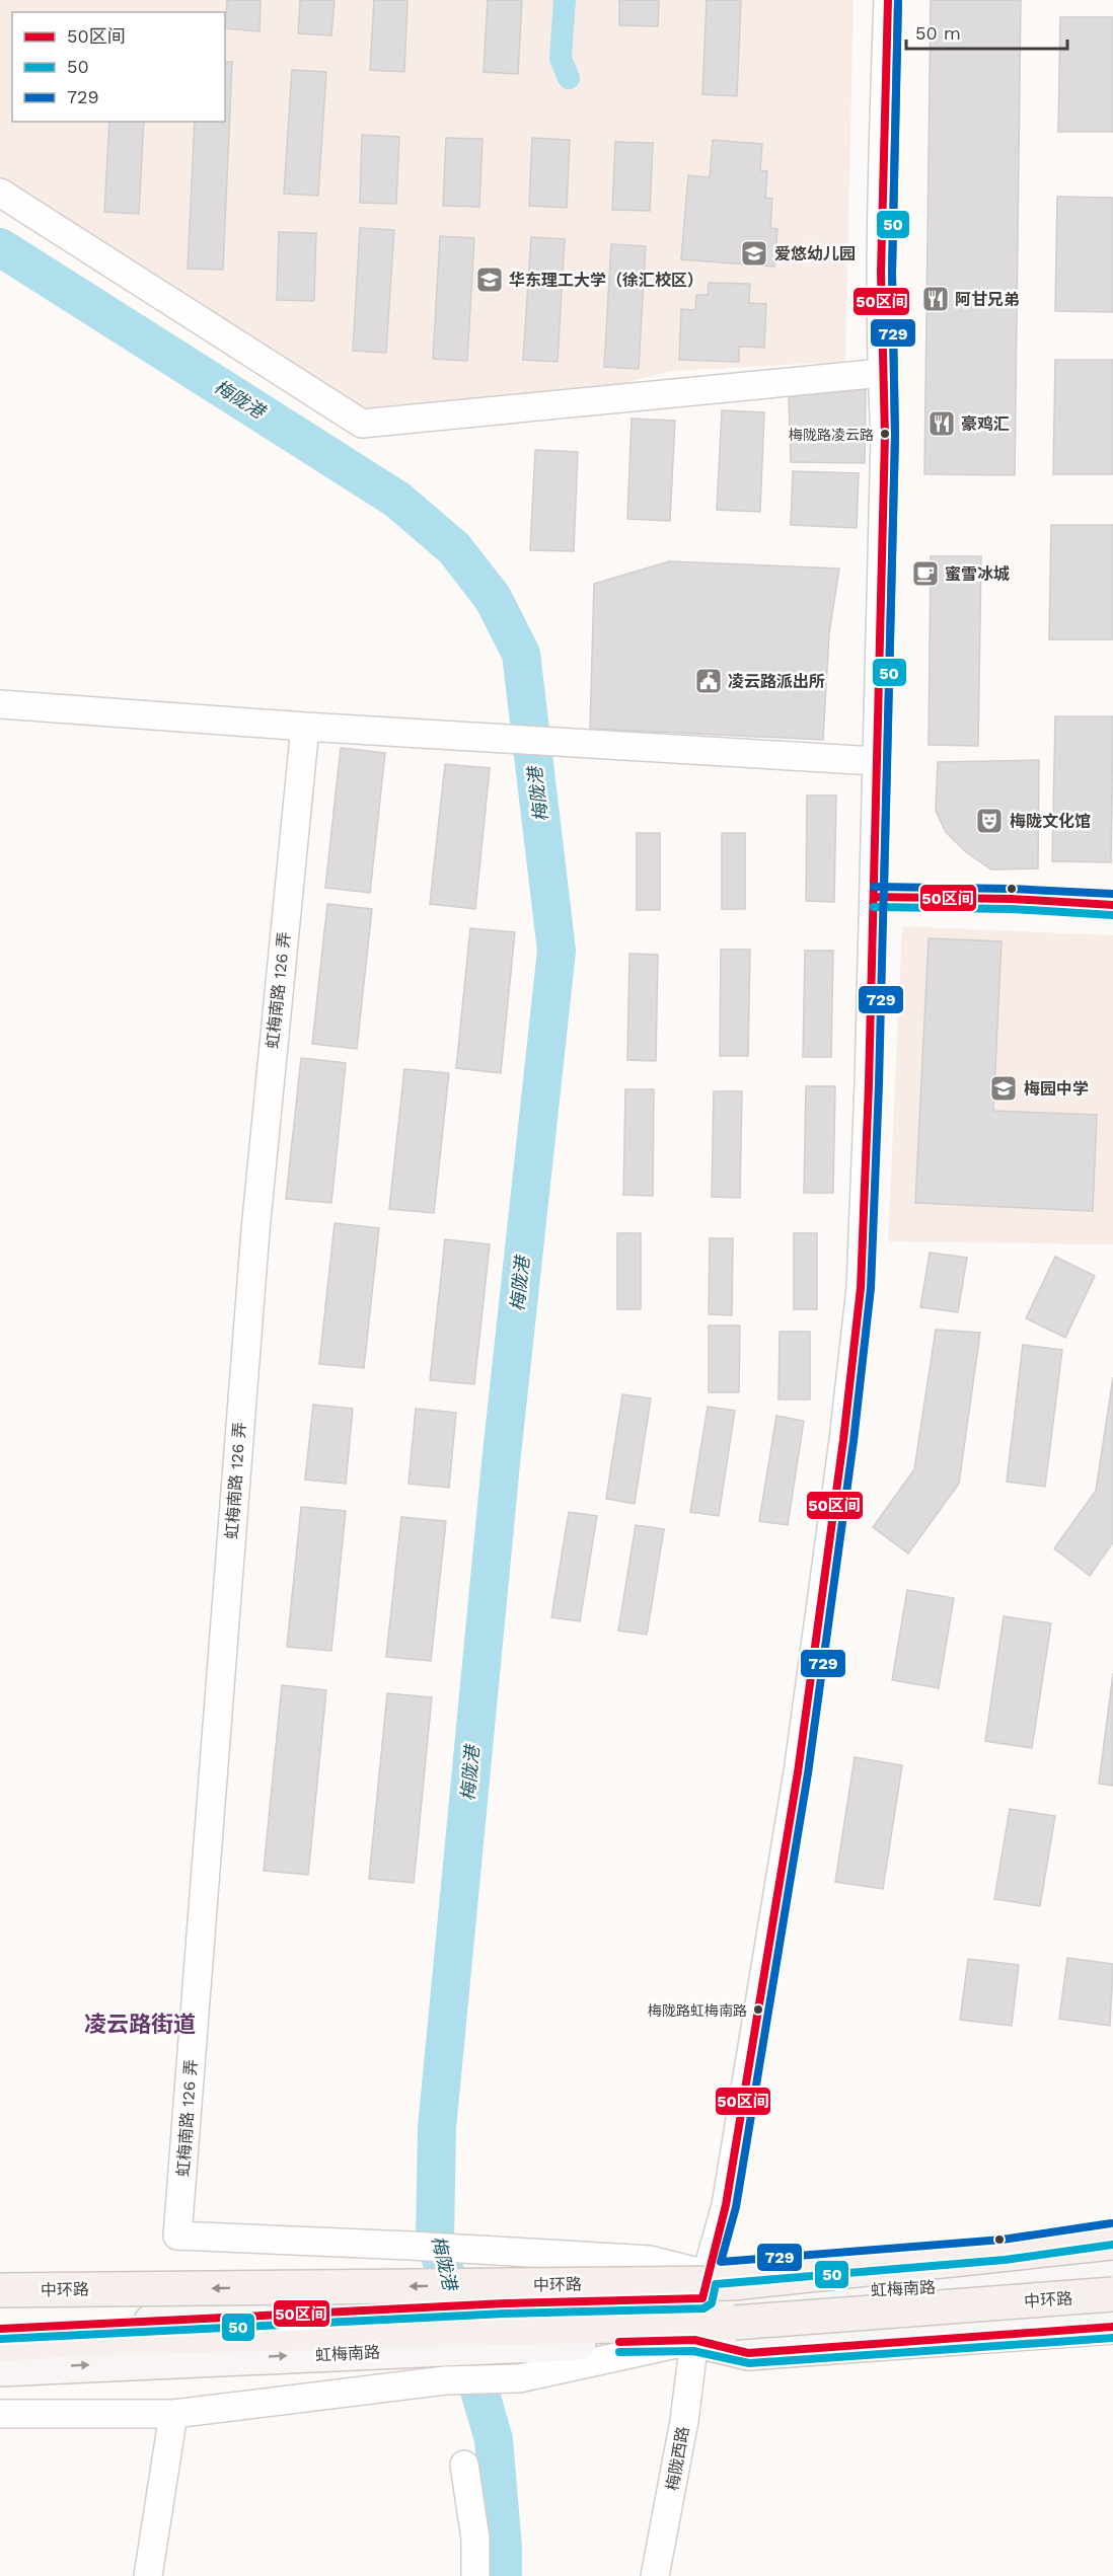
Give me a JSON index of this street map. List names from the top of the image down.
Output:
{
  "streets": {
    "highway": ["中环路"],
    "main road": ["虹梅南路"],
    "street": ["虹梅南路 126 弄", "梅陇西路"]
  },
  "crossings": [
    ["虹梅南路 126 弄", "虹梅南路"],
    ["中环路", "虹梅南路"],
    ["虹梅南路", "梅陇西路"]
  ],
  "districts": ["凌云路街道"],
  "water": ["梅陇港"],
  "places": {
    "school or university": ["爱悠幼儿园", "华东理工大学（徐汇校区）", "梅园中学"],
    "restaurant": ["阿甘兄弟", "豪鸡汇"],
    "other": ["梅陇路凌云路", "梅陇路虹梅南路"],
    "cafe": ["蜜雪冰城"],
    "public building": ["凌云路派出所"],
    "theatre": ["梅陇文化馆"]
  },
  "lines": ["transit line 50区间", "transit line 50", "transit line 729"],
  "legend": ["50区间", "50", "729"],
  "scale_bar": "50 m"
}
